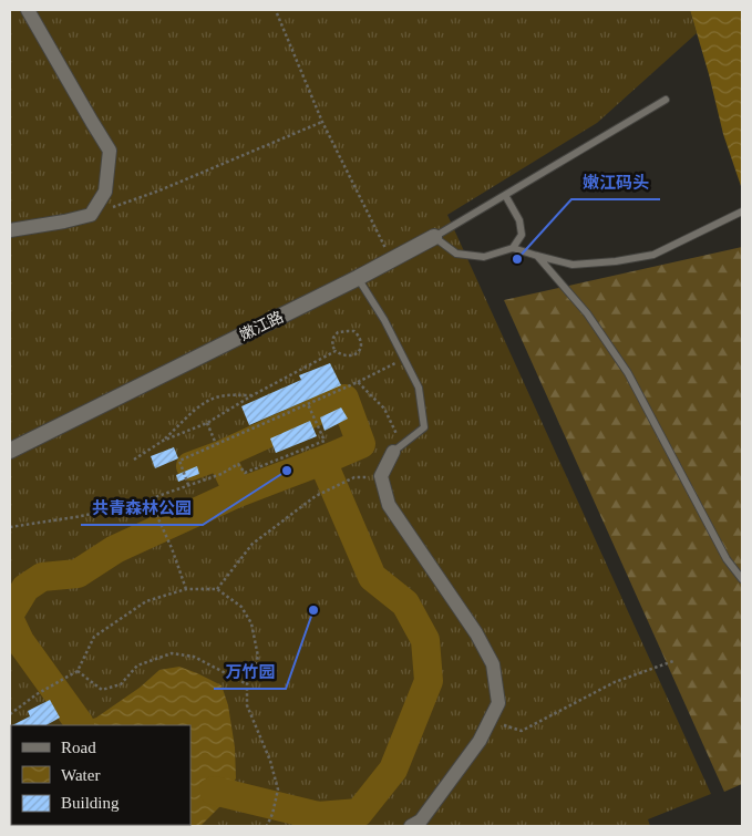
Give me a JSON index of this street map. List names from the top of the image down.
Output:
{
  "streets": {
    "street": ["嫩江路"]
  },
  "places": ["嫩江码头", "共青森林公园", "万竹园"],
  "legend": ["Road", "Water", "Building"]
}
